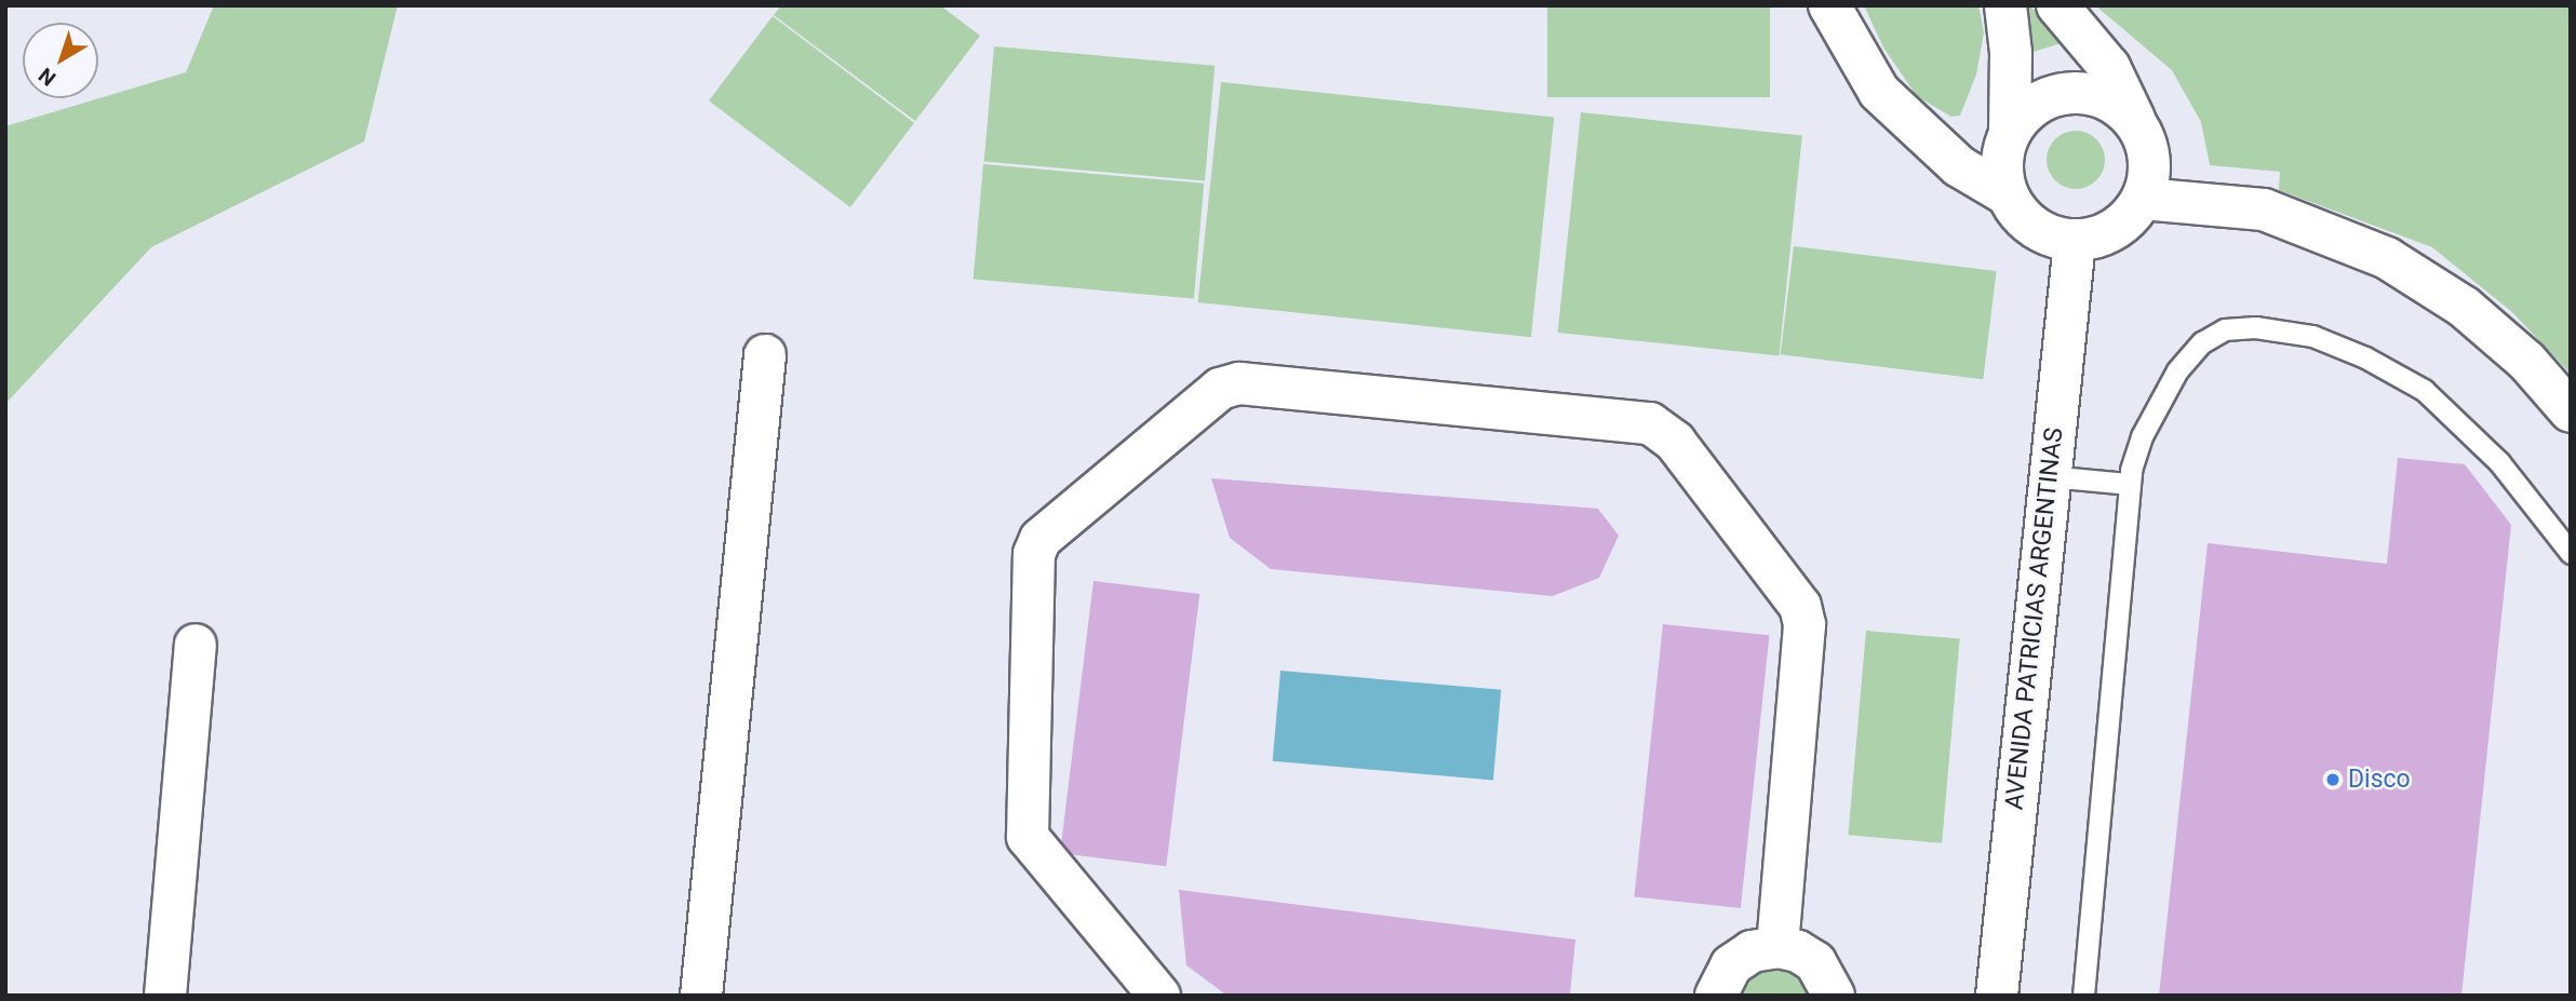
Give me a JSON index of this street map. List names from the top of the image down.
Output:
{
  "streets": {
    "street": ["AVENIDA PATRICIAS ARGENTINAS"]
  },
  "places": ["Disco"],
  "north": "bottom left"
}
